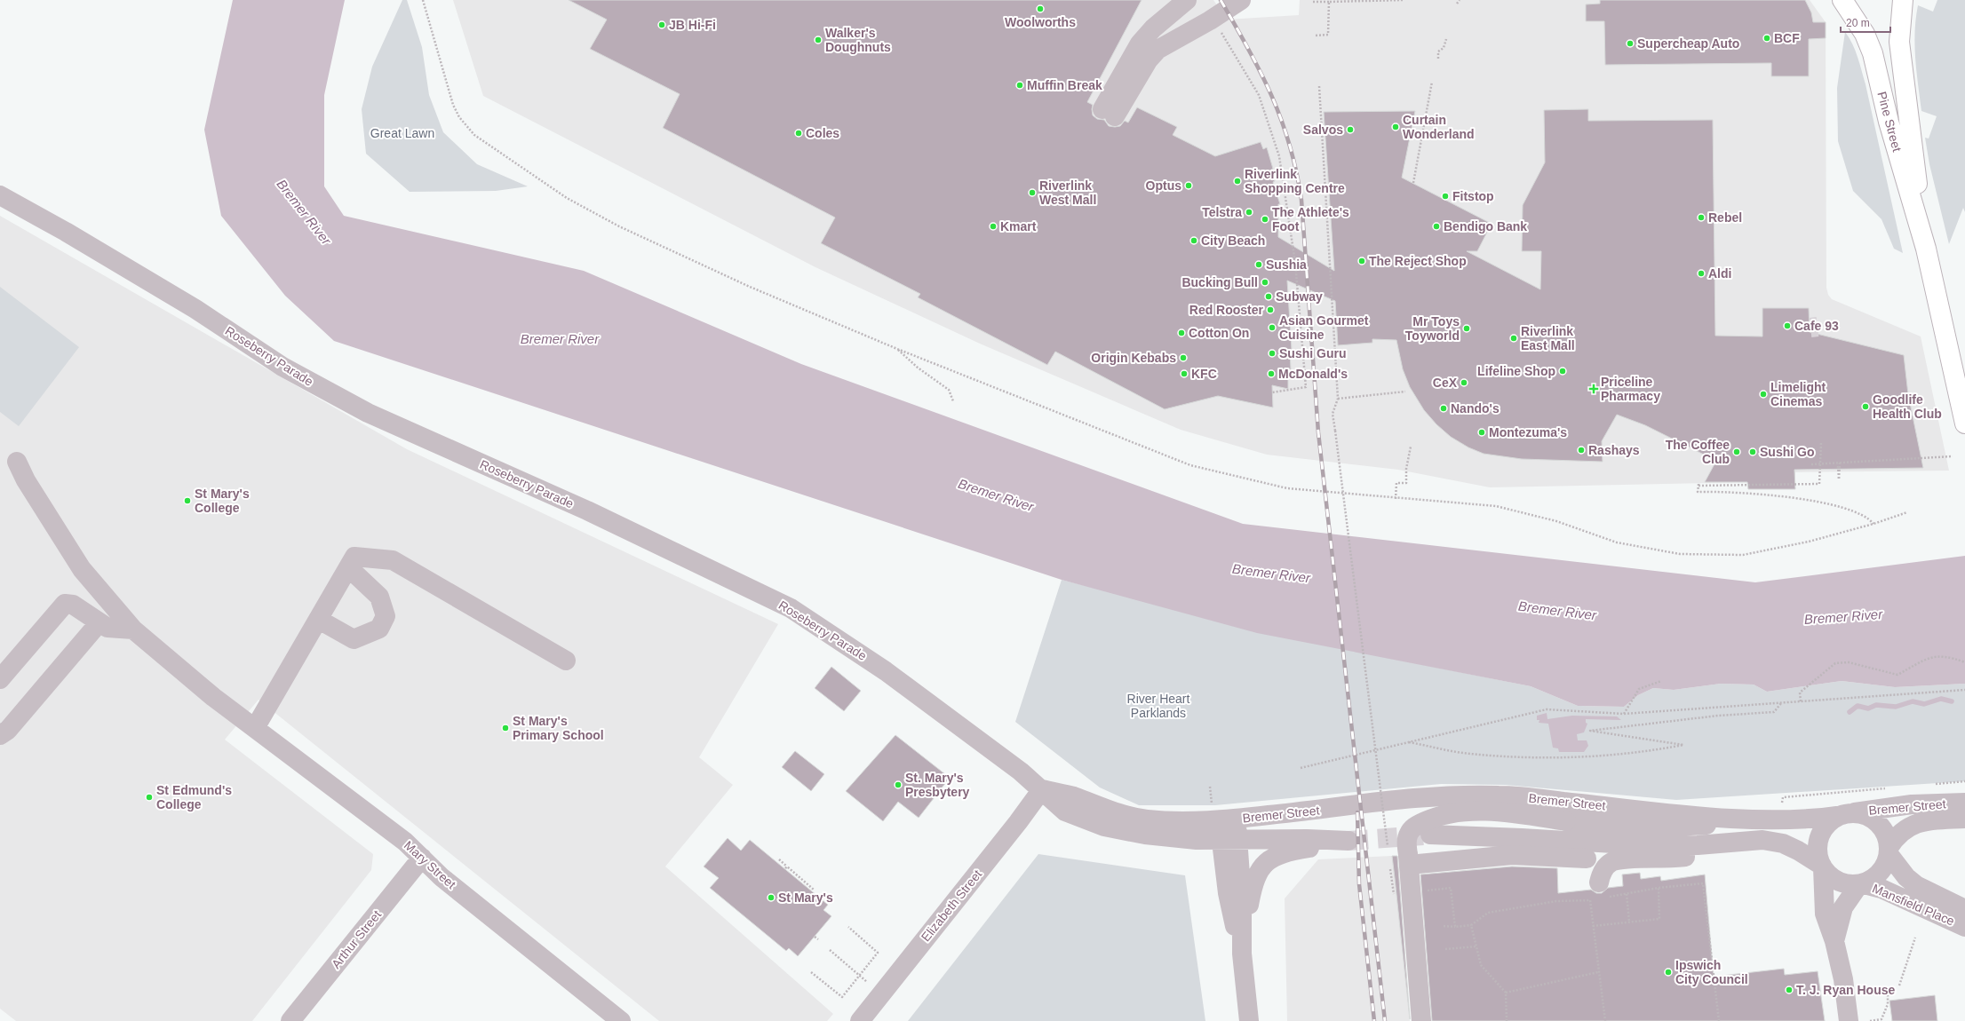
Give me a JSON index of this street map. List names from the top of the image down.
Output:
{
  "streets": {
    "main road": ["Pine Street"],
    "street": [
      "Roseberry Parade",
      "Bremer Street",
      "Mary Street",
      "Mansfield Place",
      "Elizabeth Street",
      "Arthur Street"
    ]
  },
  "crossings": [
    ["Roseberry Parade", "Bremer Street"],
    ["Roseberry Parade", "Elizabeth Street"],
    ["Bremer Street", "Mansfield Place"],
    ["Bremer Street", "Elizabeth Street"],
    ["Mary Street", "Arthur Street"]
  ],
  "water": ["Bremer River"],
  "parks": ["Great Lawn", "River Heart Parklands"],
  "places": {
    "other": [
      "Woolworths",
      "JB Hi-Fi",
      "BCF",
      "Walker's Doughnuts",
      "Supercheap Auto",
      "Muffin Break",
      "Curtain Wonderland",
      "Salvos",
      "Coles",
      "Riverlink Shopping Centre",
      "Optus",
      "Riverlink West Mall",
      "Fitstop",
      "Telstra",
      "Rebel",
      "The Athlete's Foot",
      "Kmart",
      "Bendigo Bank",
      "City Beach",
      "The Reject Shop",
      "Sushia",
      "Aldi",
      "Bucking Bull",
      "Subway",
      "Red Rooster",
      "Cafe 93",
      "Asian Gourmet Cuisine",
      "Mr Toys Toyworld",
      "Cotton On",
      "Riverlink East Mall",
      "Sushi Guru",
      "Origin Kebabs",
      "Lifeline Shop",
      "KFC",
      "McDonald's",
      "CeX",
      "Limelight Cinemas",
      "Goodlife Health Club",
      "Nando's",
      "Montezuma's",
      "Rashays",
      "The Coffee Club",
      "Sushi Go",
      "St Mary's College",
      "St Mary's Primary School",
      "St. Mary's Presbytery",
      "St Edmund's College",
      "St Mary's",
      "Ipswich City Council",
      "T. J. Ryan House"
    ],
    "health": ["Priceline Pharmacy"]
  },
  "scale_bar": "20 m"
}
